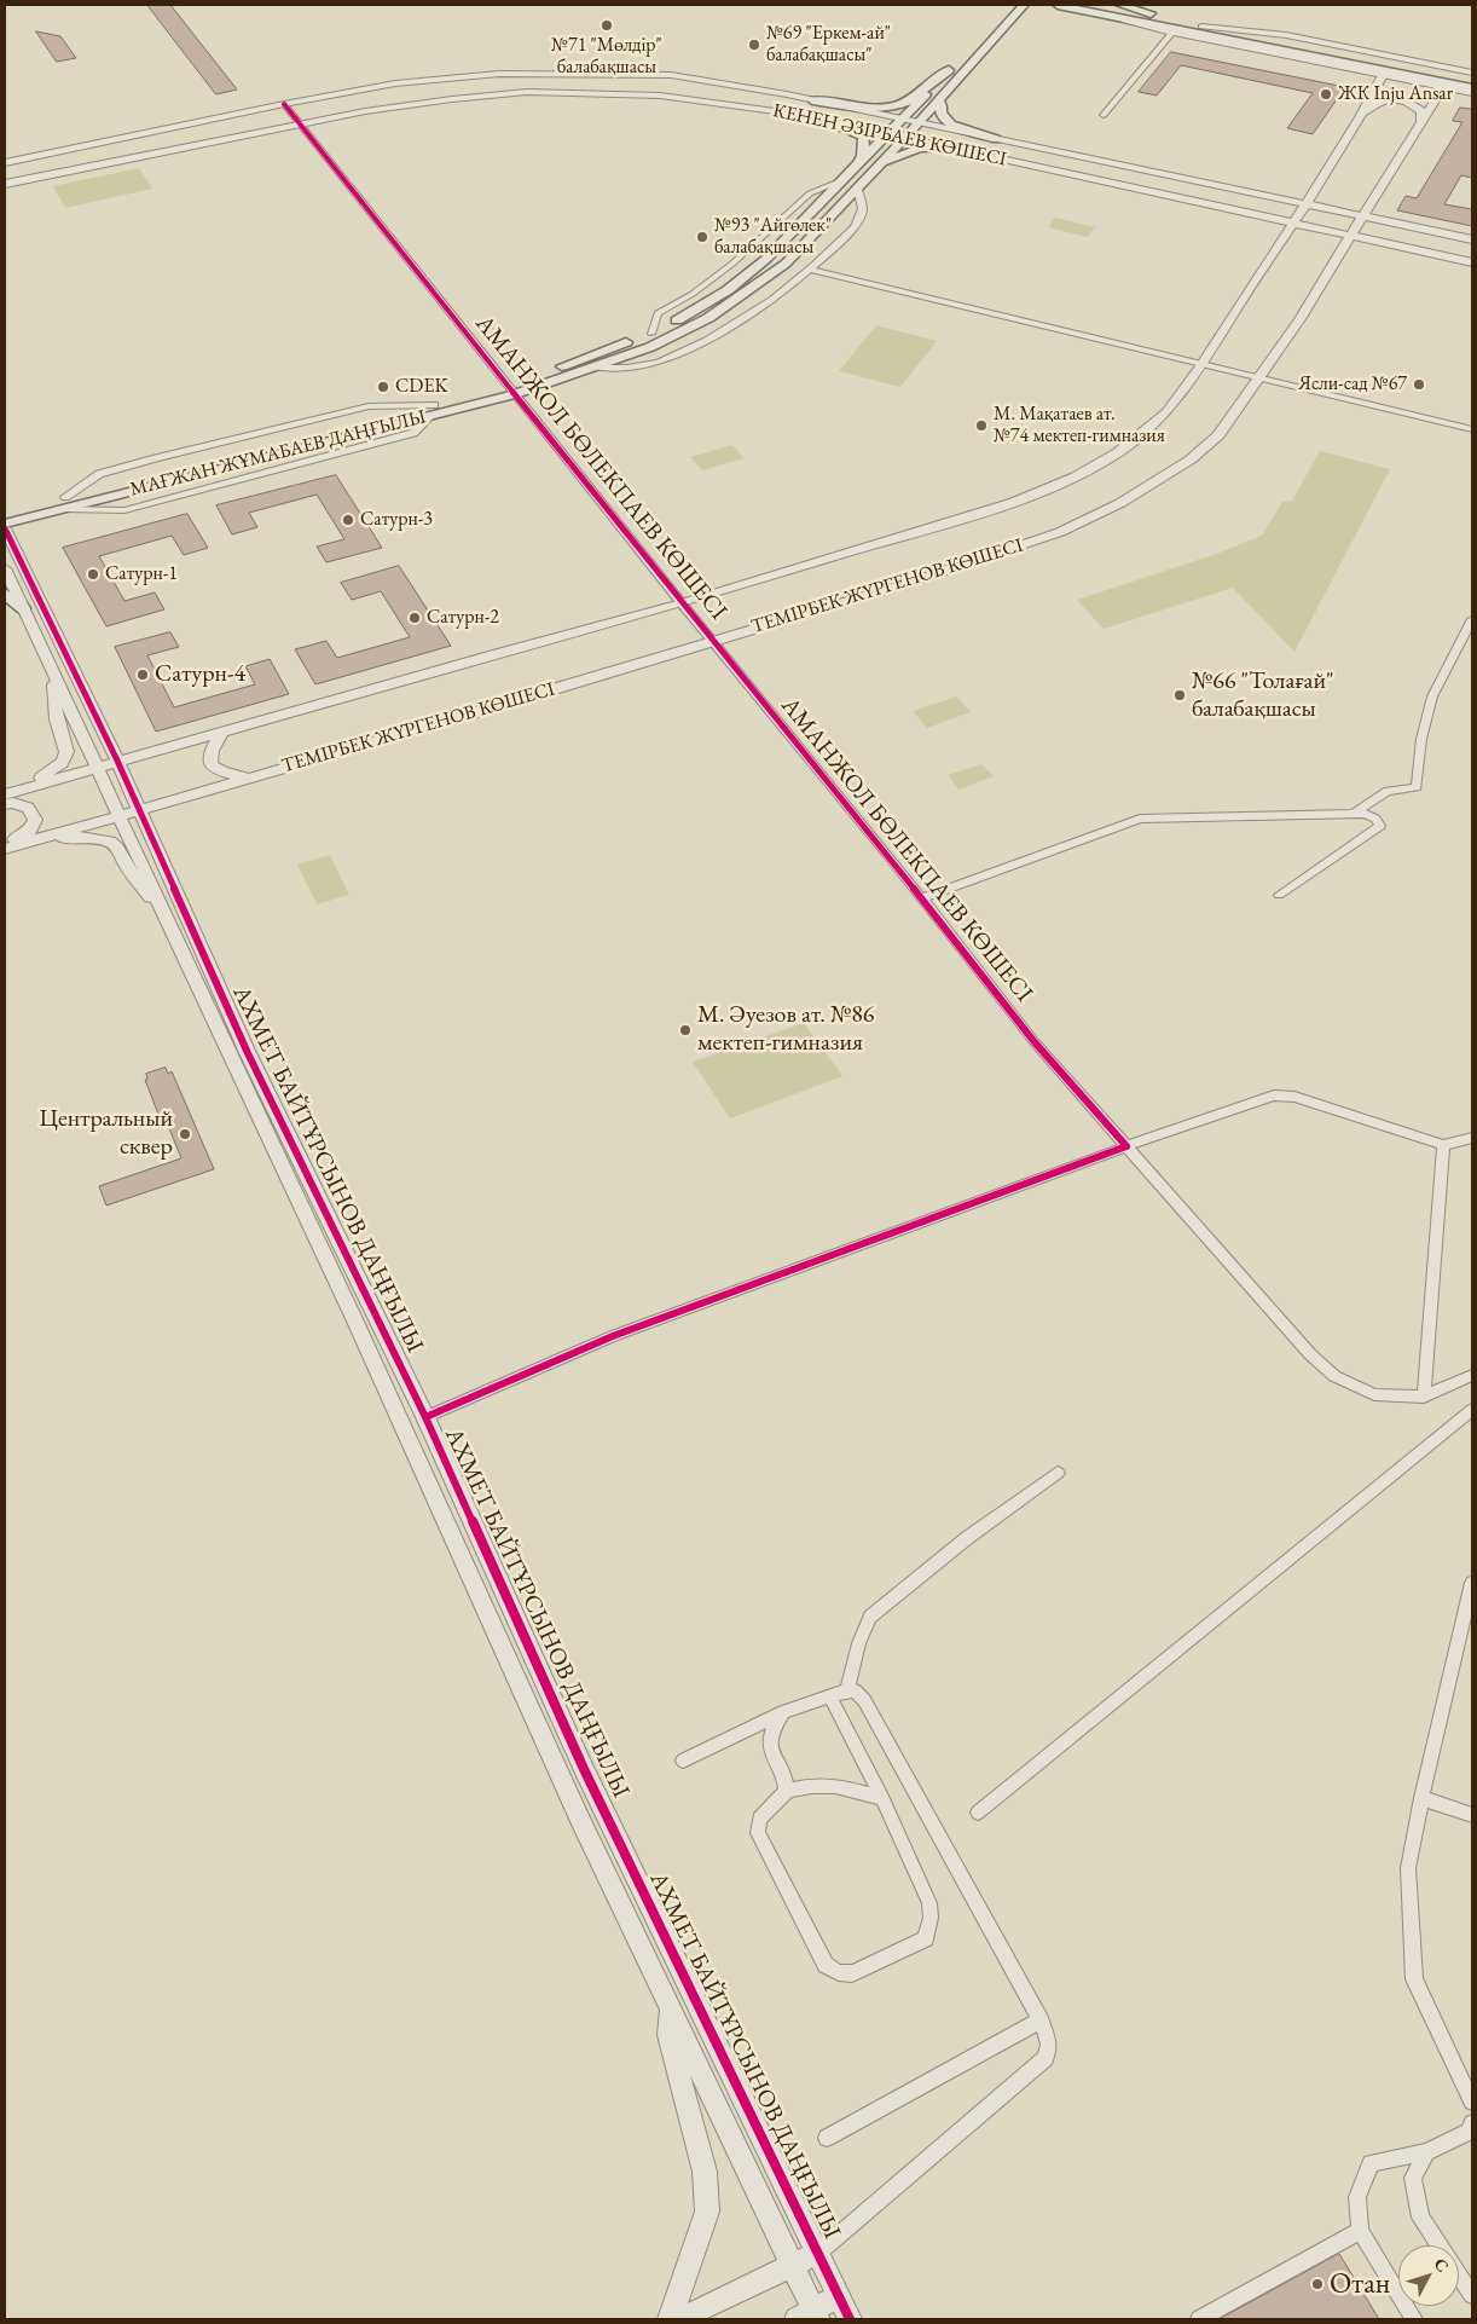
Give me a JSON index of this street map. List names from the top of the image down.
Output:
{
  "streets": {
    "main road": ["МАҒЖАН ЖҰМАБАЕВ ДАҢҒЫЛЫ"],
    "street": [
      "КЕНЕН ӘЗІРБАЕВ КӨШЕСІ",
      "АМАНЖОЛ БӨЛЕКПАЕВ КӨШЕСІ",
      "ТЕМІРБЕК ЖҮРГЕНОВ КӨШЕСІ",
      "АХМЕТ БАЙТҰРСЫНОВ ДАҢҒЫЛЫ"
    ]
  },
  "crossings": [
    ["КЕНЕН ӘЗІРБАЕВ КӨШЕСІ", "МАҒЖАН ЖҰМАБАЕВ ДАҢҒЫЛЫ"],
    ["КЕНЕН ӘЗІРБАЕВ КӨШЕСІ", "АМАНЖОЛ БӨЛЕКПАЕВ КӨШЕСІ"],
    ["КЕНЕН ӘЗІРБАЕВ КӨШЕСІ", "ТЕМІРБЕК ЖҮРГЕНОВ КӨШЕСІ"],
    ["МАҒЖАН ЖҰМАБАЕВ ДАҢҒЫЛЫ", "АМАНЖОЛ БӨЛЕКПАЕВ КӨШЕСІ"],
    ["МАҒЖАН ЖҰМАБАЕВ ДАҢҒЫЛЫ", "АХМЕТ БАЙТҰРСЫНОВ ДАҢҒЫЛЫ"],
    ["АМАНЖОЛ БӨЛЕКПАЕВ КӨШЕСІ", "ТЕМІРБЕК ЖҮРГЕНОВ КӨШЕСІ"],
    ["ТЕМІРБЕК ЖҮРГЕНОВ КӨШЕСІ", "АХМЕТ БАЙТҰРСЫНОВ ДАҢҒЫЛЫ"]
  ],
  "places": [
    "№71 \"Мөлдір\" балабақшасы",
    "№69 \"Еркем-ай\" балабақшасы\"",
    "ЖК Inju Ansar",
    "№93 \"Айгөлек\" балабақшасы",
    "Ясли-сад №67",
    "CDEK",
    "М. Мақатаев ат. №74 мектеп-гимназия",
    "Сатурн-3",
    "Сатурн-1",
    "Сатурн-2",
    "Сатурн-4",
    "№66 \"Толағай\" балабақшасы",
    "М. Әуезов ат. №86 мектеп-гимназия",
    "Центральный сквер",
    "Отан"
  ],
  "north": "top right"
}
